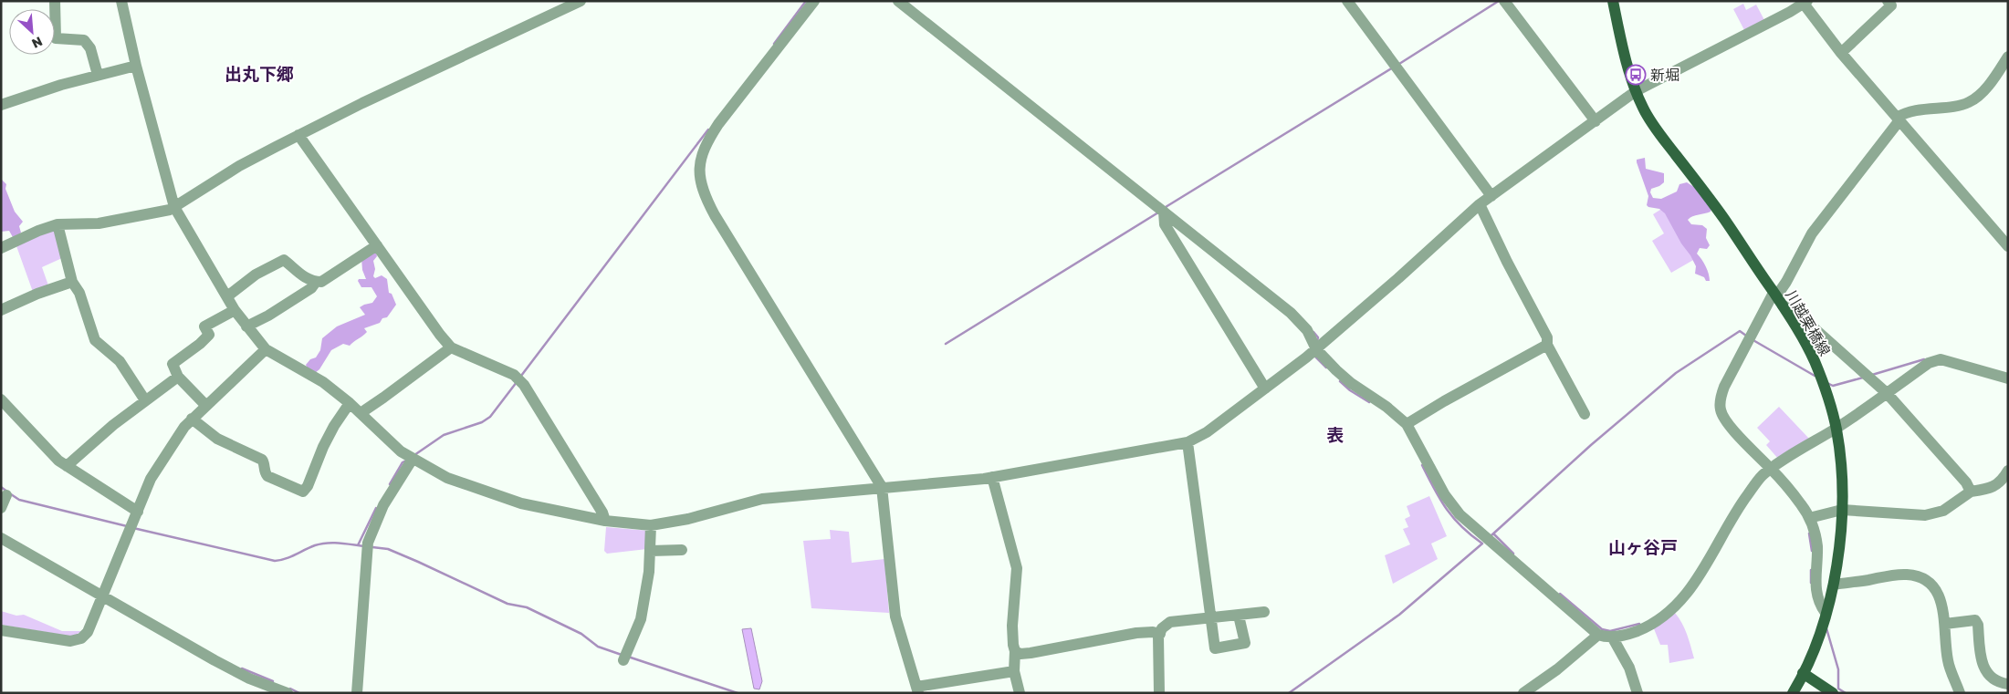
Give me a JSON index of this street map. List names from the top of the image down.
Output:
{
  "streets": {
    "main road": ["川越栗橋線"]
  },
  "districts": ["出丸下郷", "表", "山ヶ谷戸"],
  "places": {
    "bus stop": ["新堀"]
  },
  "north": "bottom right"
}
